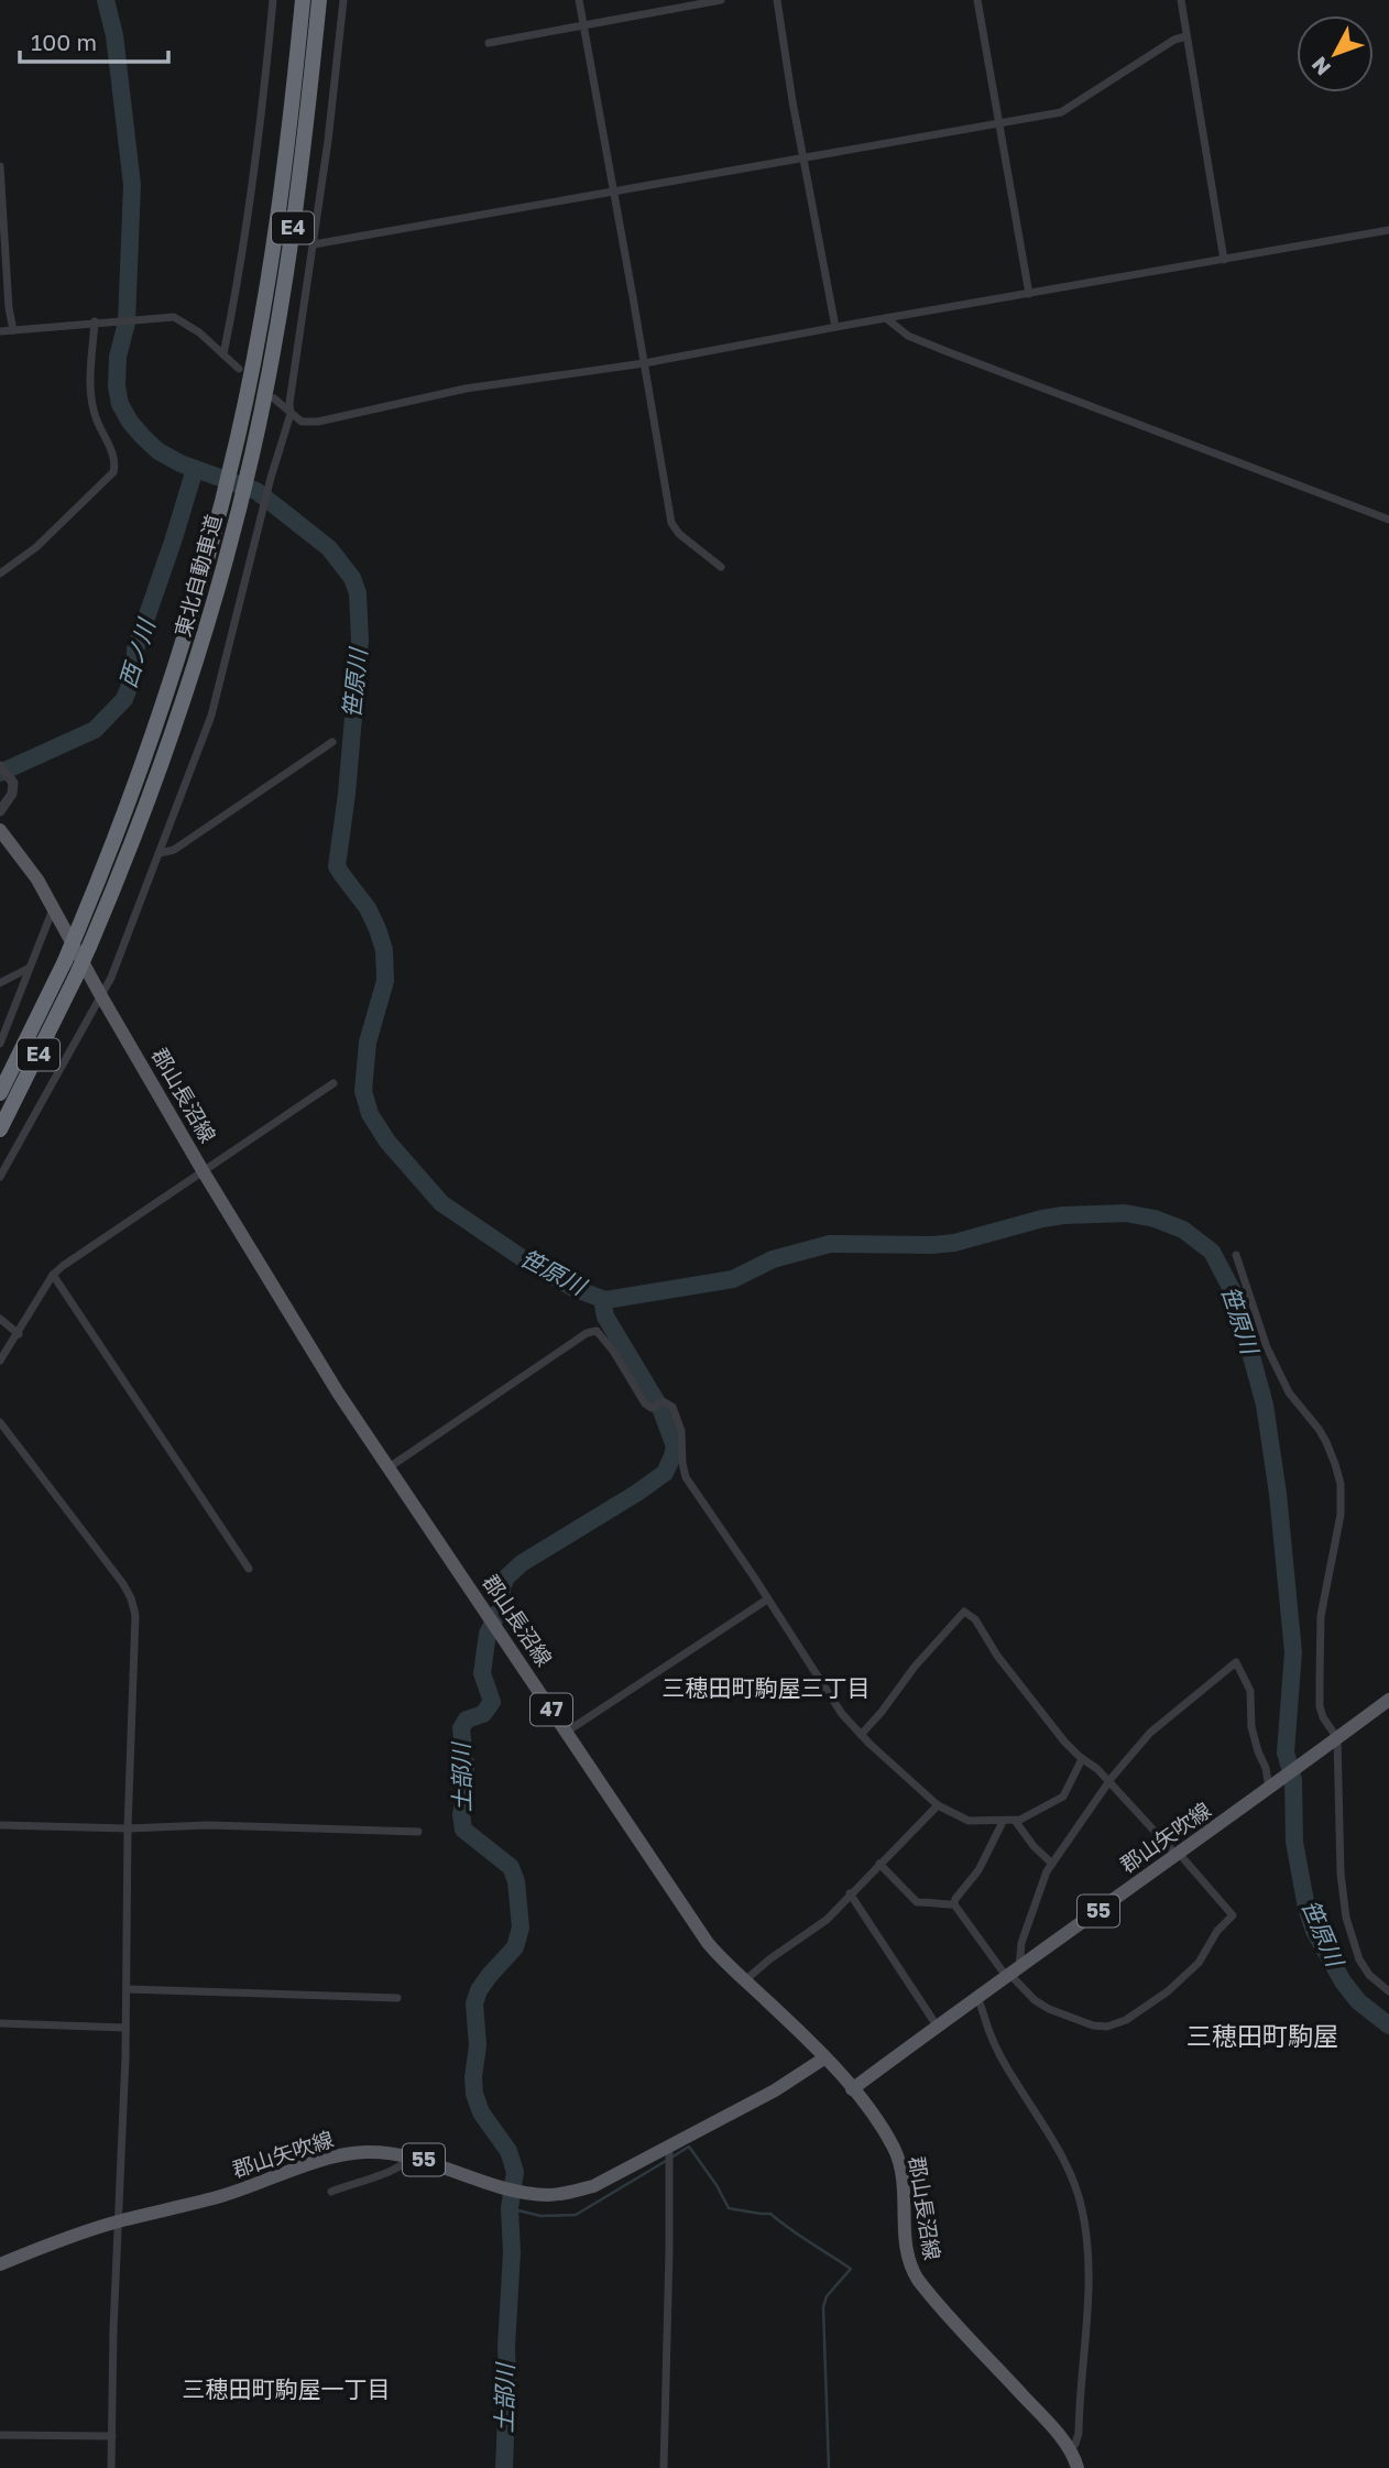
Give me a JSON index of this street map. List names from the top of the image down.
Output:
{
  "streets": {
    "highway": ["E4", "東北自動車道"],
    "main road": [
      "郡山長沼線",
      "47",
      "郡山矢吹線",
      "55"
    ]
  },
  "crossings": [
    ["郡山長沼線", "郡山矢吹線"]
  ],
  "districts": ["三穂田町駒屋三丁目", "三穂田町駒屋", "三穂田町駒屋一丁目"],
  "water": ["西ノ川", "笹原川", "土部川"],
  "scale_bar": "100 m",
  "north": "bottom left"
}
